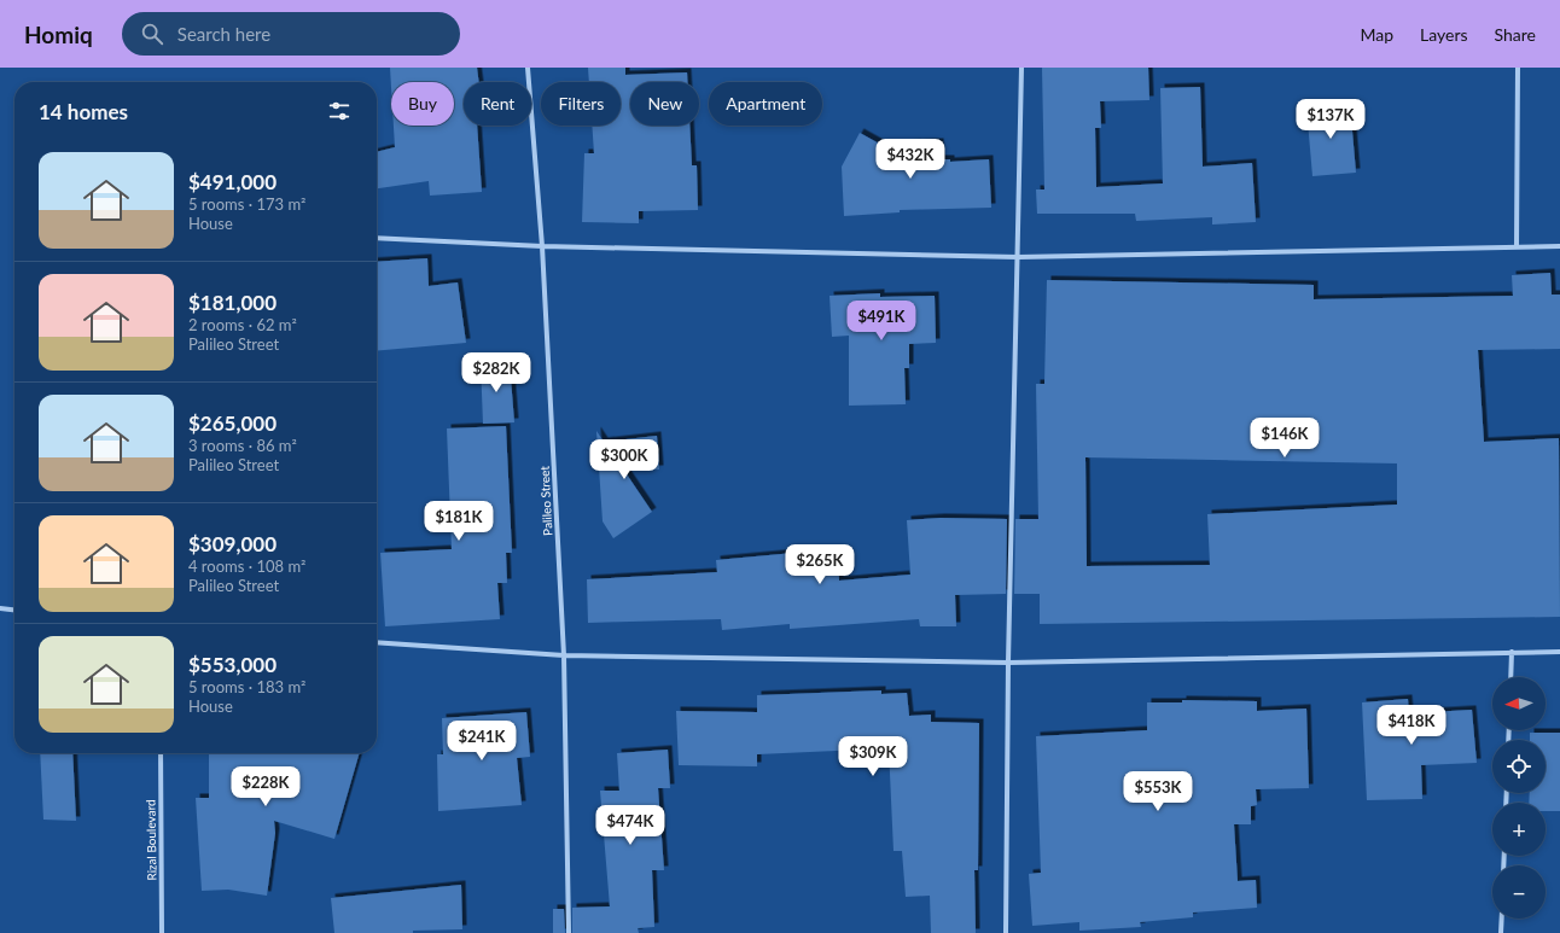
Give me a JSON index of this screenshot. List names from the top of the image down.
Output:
{
  "streets": {
    "street": ["Palileo Street", "Rizal Boulevard"]
  },
  "north": "left",
  "page": {
    "header": "Homiq",
    "search": "Search here",
    "nav": ["Map", "Layers", "Share"],
    "chip": [
      "Buy",
      "Rent",
      "Filters",
      "New",
      "Apartment"
    ],
    "heading": "14 homes",
    "price": [
      "$137K",
      "$432K",
      "$491K",
      "$282K",
      "$146K",
      "$300K",
      "$181K",
      "$265K",
      "$418K",
      "$241K",
      "$309K",
      "$228K",
      "$553K",
      "$474K"
    ],
    "list": [
      {
        "name": "$491,000",
        "note": "5 rooms · 173 m² · House"
      },
      {
        "name": "$181,000",
        "note": "2 rooms · 62 m² · Palileo Street"
      },
      {
        "name": "$265,000",
        "note": "3 rooms · 86 m² · Palileo Street"
      },
      {
        "name": "$309,000",
        "note": "4 rooms · 108 m² · Palileo Street"
      },
      {
        "name": "$553,000",
        "note": "5 rooms · 183 m² · House"
      }
    ],
    "map_buttons": ["+", "−"]
  }
}
